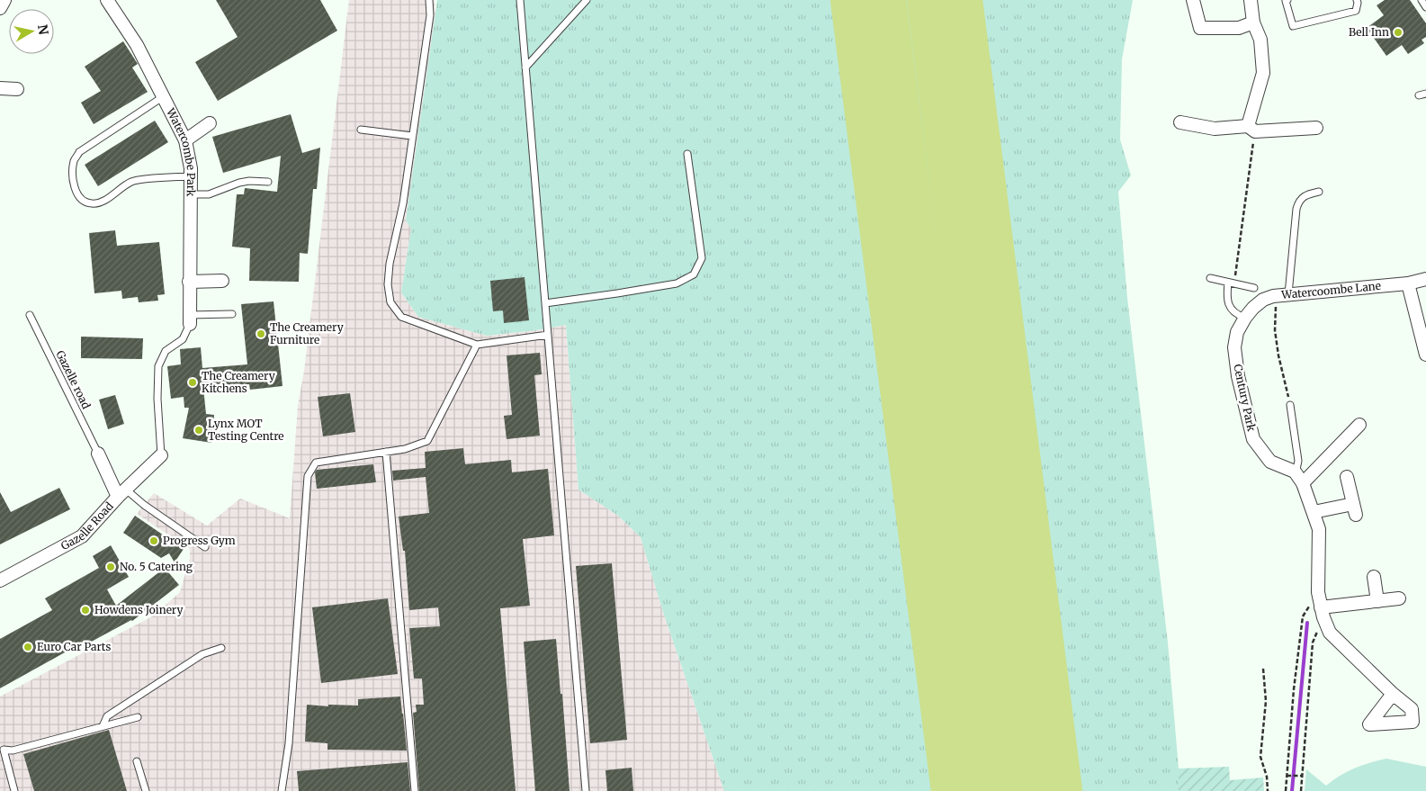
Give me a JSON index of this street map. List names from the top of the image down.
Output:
{
  "streets": {
    "street": [
      "Watercombe Park",
      "Watercoombe Lane",
      "Century Park",
      "Gazelle Road"
    ],
    "lane": ["Gazelle road"]
  },
  "crossings": [
    ["Watercoombe Lane", "Century Park"]
  ],
  "places": [
    "Bell Inn",
    "The Creamery Furniture",
    "The Creamery Kitchens",
    "Lynx MOT Testing Centre",
    "Progress Gym",
    "No. 5 Catering",
    "Howdens Joinery",
    "Euro Car Parts"
  ],
  "north": "right"
}
